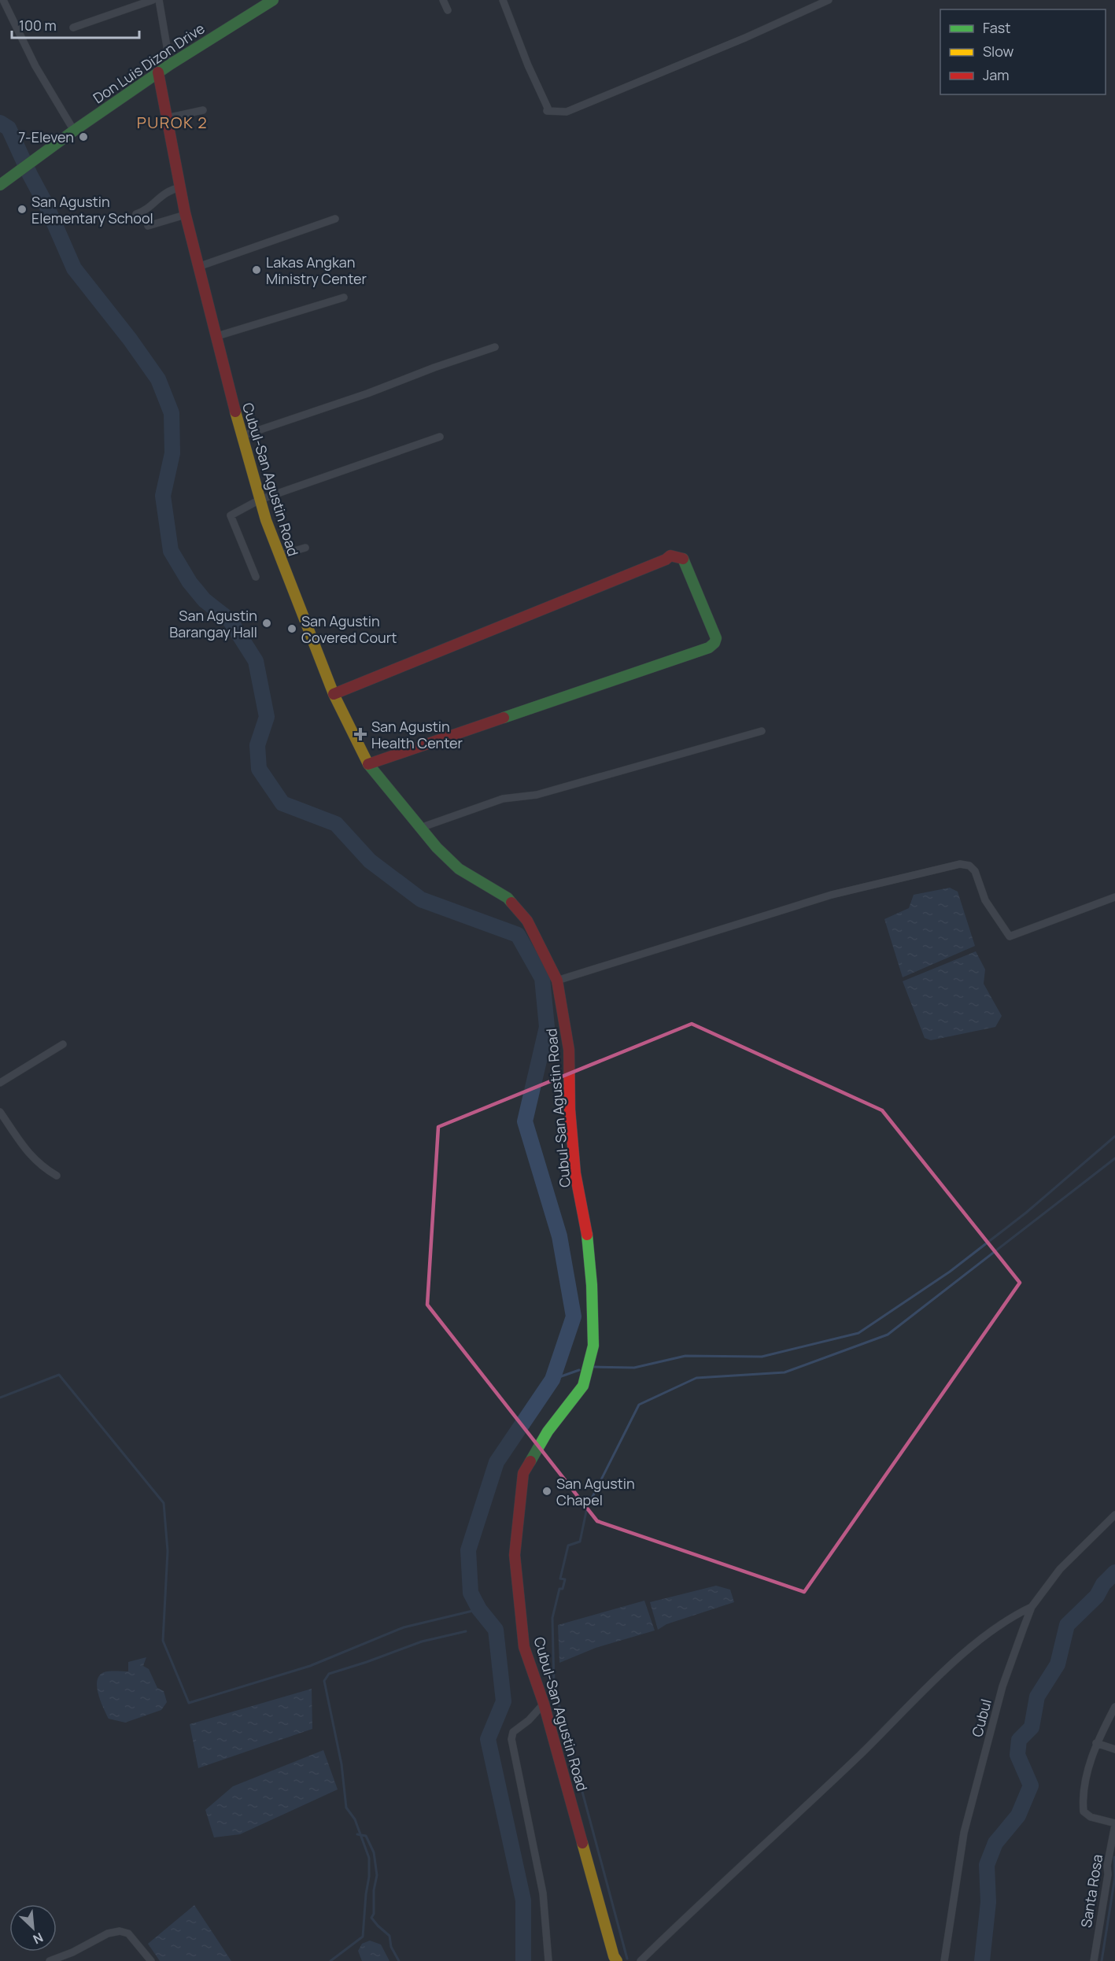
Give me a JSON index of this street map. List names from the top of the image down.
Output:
{
  "streets": {
    "street": [
      "Don Luis Dizon Drive",
      "Cubul-San Agustin Road",
      "Cubul",
      "Santa Rosa"
    ]
  },
  "crossings": [
    ["Don Luis Dizon Drive", "Cubul-San Agustin Road"]
  ],
  "districts": ["PUROK 2"],
  "places": {
    "other": [
      "7-Eleven",
      "San Agustin Elementary School",
      "Lakas Angkan Ministry Center",
      "San Agustin Barangay Hall",
      "San Agustin Covered Court",
      "San Agustin Chapel"
    ],
    "health": ["San Agustin Health Center"]
  },
  "legend": ["Fast", "Slow", "Jam"],
  "scale_bar": "100 m",
  "north": "bottom right"
}
